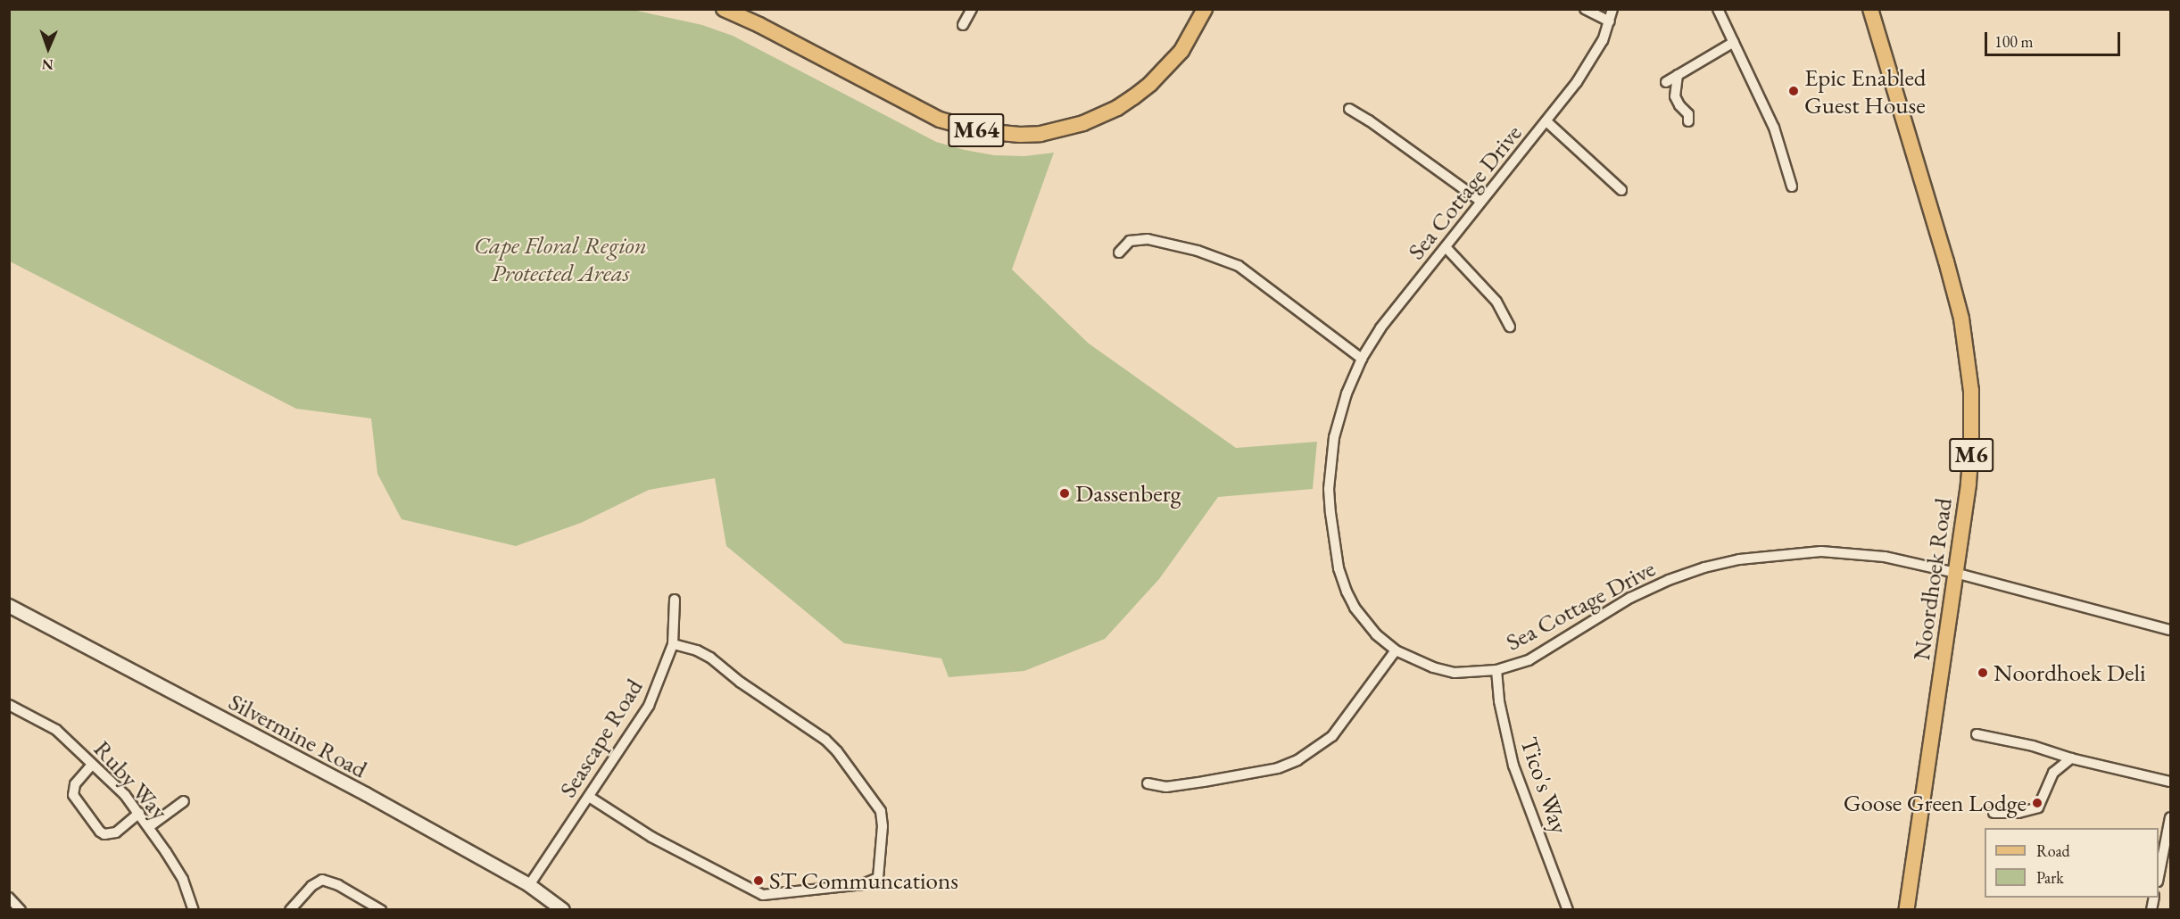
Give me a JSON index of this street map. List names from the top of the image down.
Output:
{
  "streets": {
    "main road": ["M64", "M6", "Noordhoek Road"],
    "street": [
      "Sea Cottage Drive",
      "Silvermine Road",
      "Seascape Road",
      "Ruby Way",
      "Tico's Way"
    ]
  },
  "crossings": [
    ["Sea Cottage Drive", "Noordhoek Road"],
    ["Sea Cottage Drive", "Tico's Way"],
    ["Silvermine Road", "Seascape Road"]
  ],
  "parks": ["Cape Floral Region Protected Areas"],
  "places": [
    "Epic Enabled Guest House",
    "Dassenberg",
    "Noordhoek Deli",
    "Goose Green Lodge",
    "ST Communcations"
  ],
  "legend": ["Road", "Park"],
  "scale_bar": "100 m",
  "north": "bottom"
}
